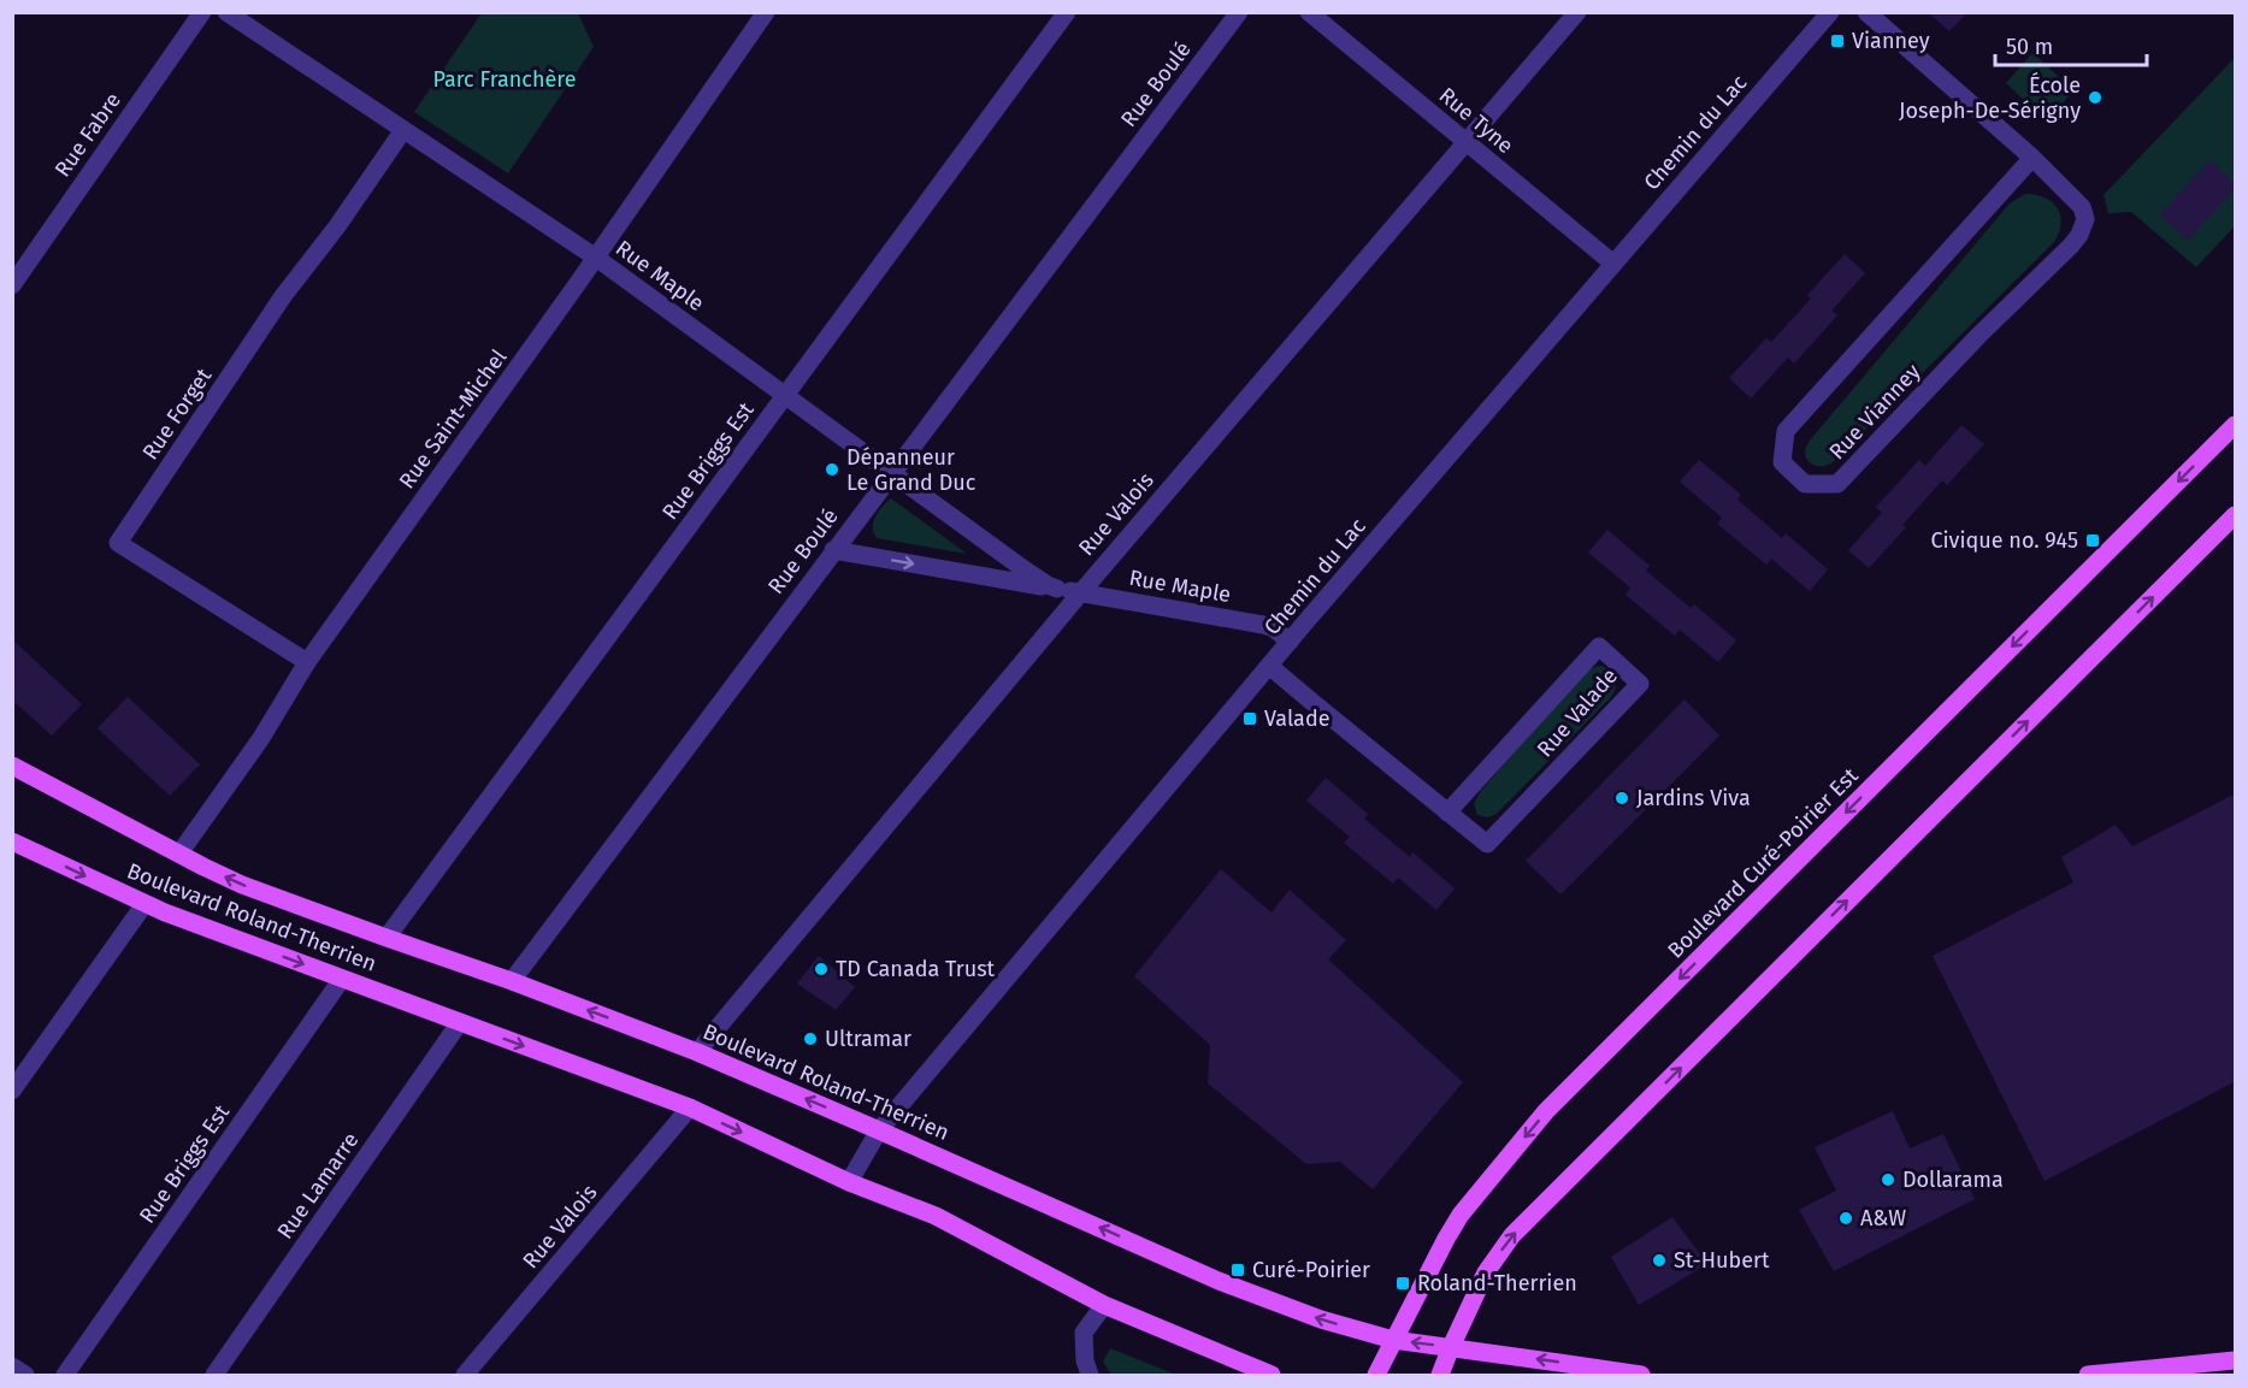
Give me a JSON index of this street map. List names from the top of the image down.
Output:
{
  "streets": {
    "main road": ["Boulevard Curé-Poirier Est", "Boulevard Roland-Therrien"],
    "street": [
      "Rue Boulé",
      "Rue Tyne",
      "Chemin du Lac",
      "Rue Fabre",
      "Rue Maple",
      "Rue Vianney",
      "Rue Forget",
      "Rue Saint-Michel",
      "Rue Briggs Est",
      "Rue Valois",
      "Rue Valade",
      "Rue Lamarre"
    ]
  },
  "crossings": [
    ["Rue Boulé", "Rue Maple"],
    ["Rue Boulé", "Boulevard Roland-Therrien"],
    ["Rue Tyne", "Chemin du Lac"],
    ["Rue Tyne", "Rue Valois"],
    ["Chemin du Lac", "Rue Maple"],
    ["Chemin du Lac", "Rue Valade"],
    ["Chemin du Lac", "Boulevard Roland-Therrien"],
    ["Rue Maple", "Rue Forget"],
    ["Rue Maple", "Rue Saint-Michel"],
    ["Rue Maple", "Rue Briggs Est"],
    ["Rue Maple", "Rue Valois"],
    ["Rue Forget", "Rue Saint-Michel"],
    ["Rue Saint-Michel", "Boulevard Roland-Therrien"],
    ["Rue Briggs Est", "Boulevard Roland-Therrien"],
    ["Rue Valois", "Boulevard Roland-Therrien"],
    ["Boulevard Curé-Poirier Est", "Boulevard Roland-Therrien"],
    ["Boulevard Roland-Therrien", "Rue Lamarre"]
  ],
  "parks": ["Parc Franchère"],
  "places": {
    "transit": [
      "Vianney",
      "Civique no. 945",
      "Valade",
      "Curé-Poirier",
      "Roland-Therrien"
    ],
    "other": [
      "École Joseph-De-Sérigny",
      "Dépanneur Le Grand Duc",
      "Jardins Viva",
      "TD Canada Trust",
      "Ultramar",
      "Dollarama",
      "A&W",
      "St-Hubert"
    ]
  },
  "scale_bar": "50 m"
}
